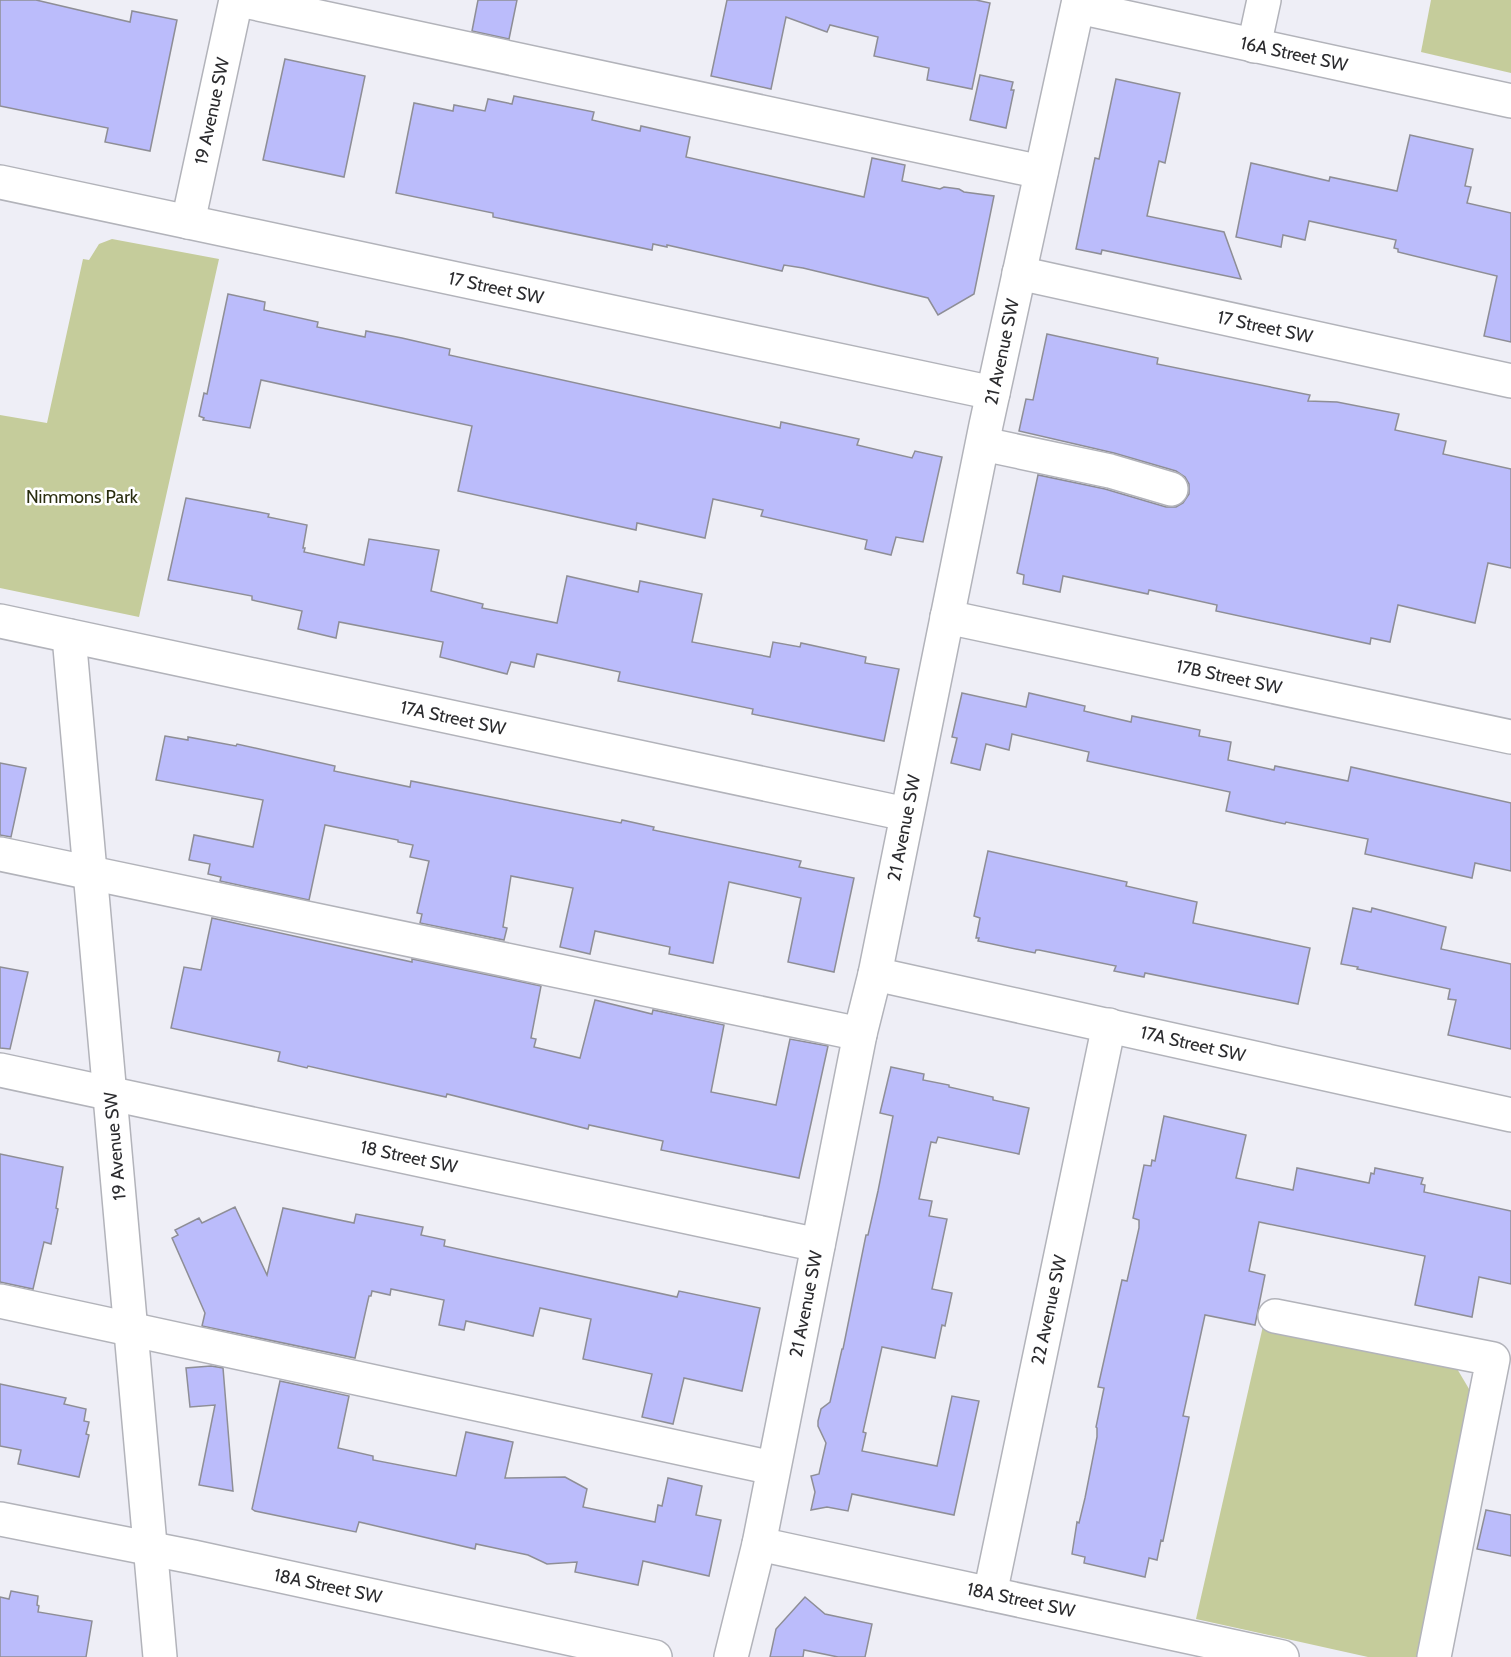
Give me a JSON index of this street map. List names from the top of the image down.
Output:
{
  "streets": {
    "street": [
      "16A Street SW",
      "19 Avenue SW",
      "17 Street SW",
      "21 Avenue SW",
      "17B Street SW",
      "17A Street SW",
      "18 Street SW",
      "22 Avenue SW",
      "18A Street SW"
    ]
  },
  "crossings": [
    ["16A Street SW", "21 Avenue SW"],
    ["19 Avenue SW", "17 Street SW"],
    ["19 Avenue SW", "17A Street SW"],
    ["19 Avenue SW", "18 Street SW"],
    ["19 Avenue SW", "18A Street SW"],
    ["17 Street SW", "21 Avenue SW"],
    ["21 Avenue SW", "17B Street SW"],
    ["21 Avenue SW", "17A Street SW"],
    ["21 Avenue SW", "18 Street SW"],
    ["21 Avenue SW", "18A Street SW"],
    ["17A Street SW", "22 Avenue SW"],
    ["22 Avenue SW", "18A Street SW"]
  ],
  "parks": ["Nimmons Park"]
}
